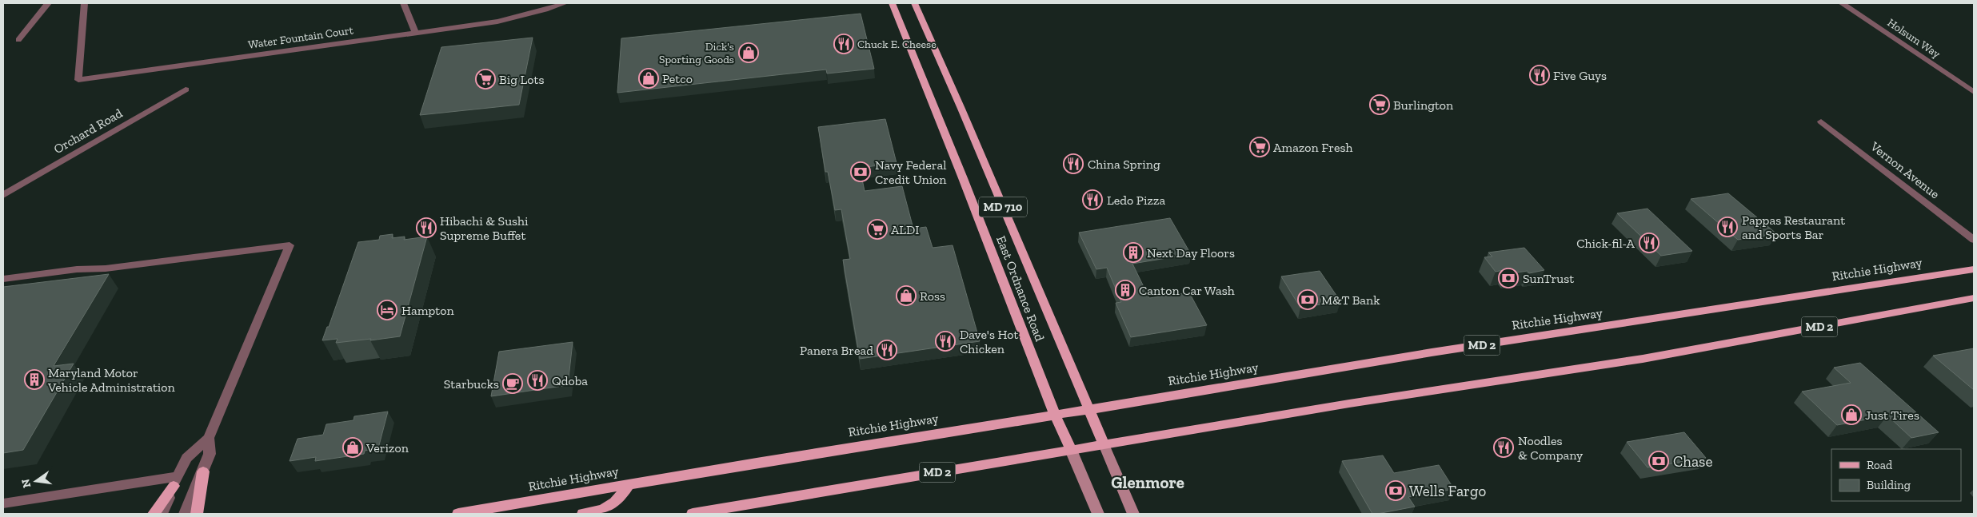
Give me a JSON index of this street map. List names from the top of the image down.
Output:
{
  "streets": {
    "main road": [
      "MD 710",
      "Ritchie Highway",
      "East Ordnance Road",
      "MD 2"
    ],
    "street": [
      "Water Fountain Court",
      "Holsum Way",
      "Orchard Road",
      "Vernon Avenue"
    ]
  },
  "crossings": [
    ["Ritchie Highway", "East Ordnance Road"],
    ["East Ordnance Road", "MD 2"]
  ],
  "districts": ["Glenmore"],
  "places": {
    "restaurant": [
      "Chuck E. Cheese",
      "Five Guys",
      "China Spring",
      "Ledo Pizza",
      "Pappas Restaurant and Sports Bar",
      "Hibachi & Sushi Supreme Buffet",
      "Chick-fil-A",
      "Dave's Hot Chicken",
      "Panera Bread",
      "Qdoba",
      "Noodles & Company"
    ],
    "shop": [
      "Dick's Sporting Goods",
      "Petco",
      "Ross",
      "Just Tires",
      "Verizon"
    ],
    "supermarket": [
      "Big Lots",
      "Burlington",
      "Amazon Fresh",
      "ALDI"
    ],
    "bank": [
      "Navy Federal Credit Union",
      "SunTrust",
      "M&T Bank",
      "Chase",
      "Wells Fargo"
    ],
    "building": ["Next Day Floors", "Canton Car Wash", "Maryland Motor Vehicle Administration"],
    "hotel": ["Hampton"],
    "cafe": ["Starbucks"]
  },
  "legend": ["Road", "Building"],
  "north": "left"
}
